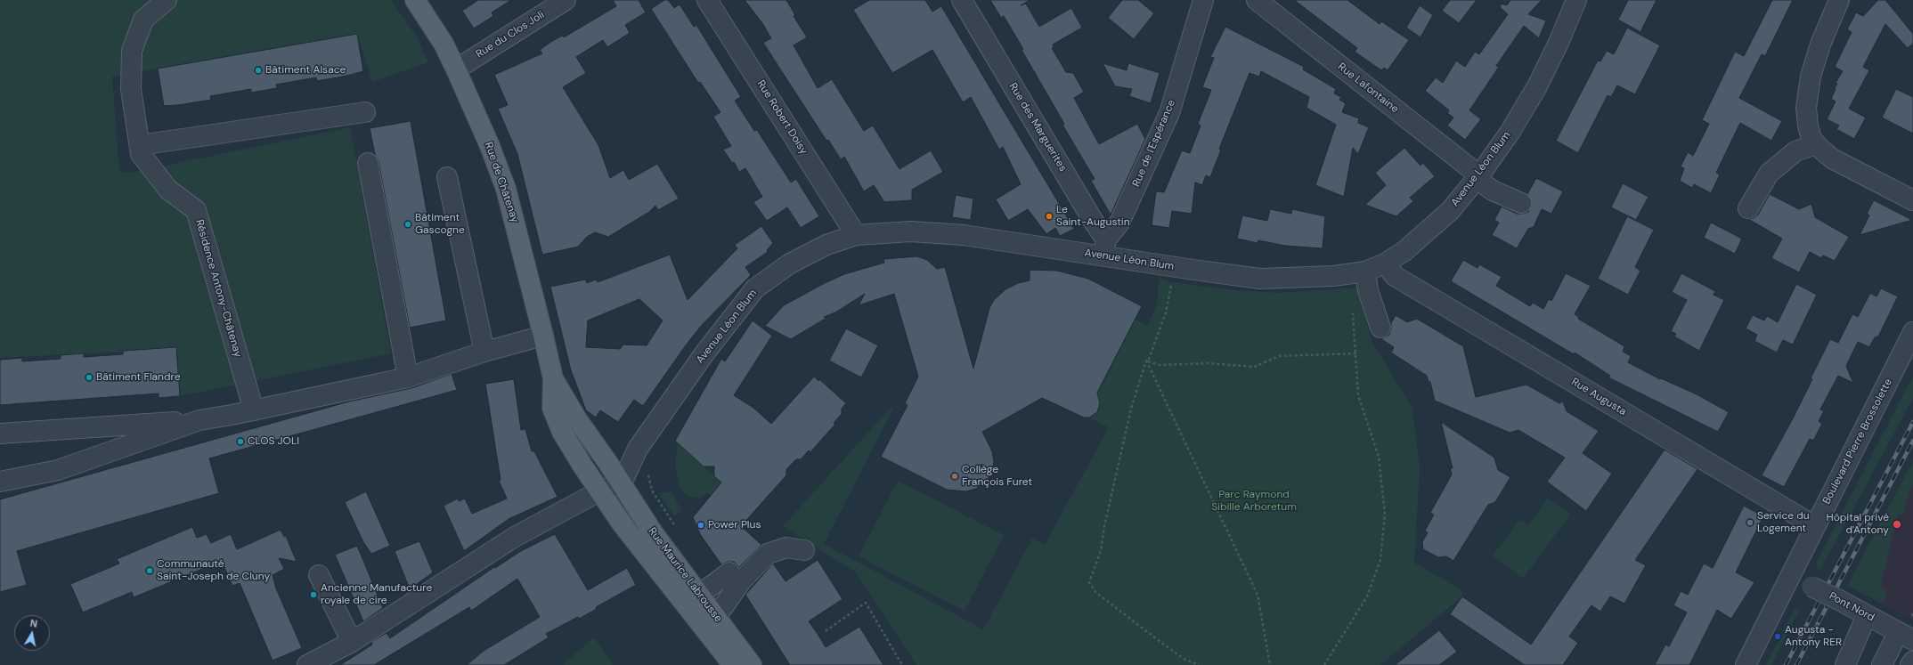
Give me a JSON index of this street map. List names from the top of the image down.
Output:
{
  "streets": {
    "main road": ["Rue de Châtenay", "Rue Maurice Labrousse"],
    "street": [
      "Rue du Clos Joli",
      "Rue Lafontaine",
      "Rue Robert Doisy",
      "Rue des Marguerites",
      "Rue de l'Espérance",
      "Avenue Léon Blum",
      "Résidence Antony-Châtenay",
      "Rue Augusta",
      "Boulevard Pierre Brossolette",
      "Pont Nord"
    ]
  },
  "crossings": [
    ["Rue du Clos Joli", "Rue de Châtenay"],
    ["Rue Lafontaine", "Avenue Léon Blum"],
    ["Rue Robert Doisy", "Avenue Léon Blum"],
    ["Rue des Marguerites", "Rue de l'Espérance"],
    ["Rue des Marguerites", "Avenue Léon Blum"],
    ["Rue de l'Espérance", "Avenue Léon Blum"],
    ["Avenue Léon Blum", "Rue de Châtenay"],
    ["Avenue Léon Blum", "Rue Augusta"],
    ["Avenue Léon Blum", "Rue Maurice Labrousse"],
    ["Rue de Châtenay", "Rue Maurice Labrousse"],
    ["Rue Augusta", "Boulevard Pierre Brossolette"],
    ["Boulevard Pierre Brossolette", "Pont Nord"]
  ],
  "parks": ["Parc Raymond Sibille Arboretum"],
  "places": [
    "Bâtiment Alsace",
    "Le Saint-Augustin",
    "Bâtiment Gascogne",
    "Bâtiment Flandre",
    "CLOS JOLI",
    "Collège François Furet",
    "Service du Logement",
    "Hôpital privé d'Antony",
    "Power Plus",
    "Communauté Saint-Joseph de Cluny",
    "Ancienne Manufacture royale de cire",
    "Augusta - Antony RER"
  ],
  "north": "top"
}
